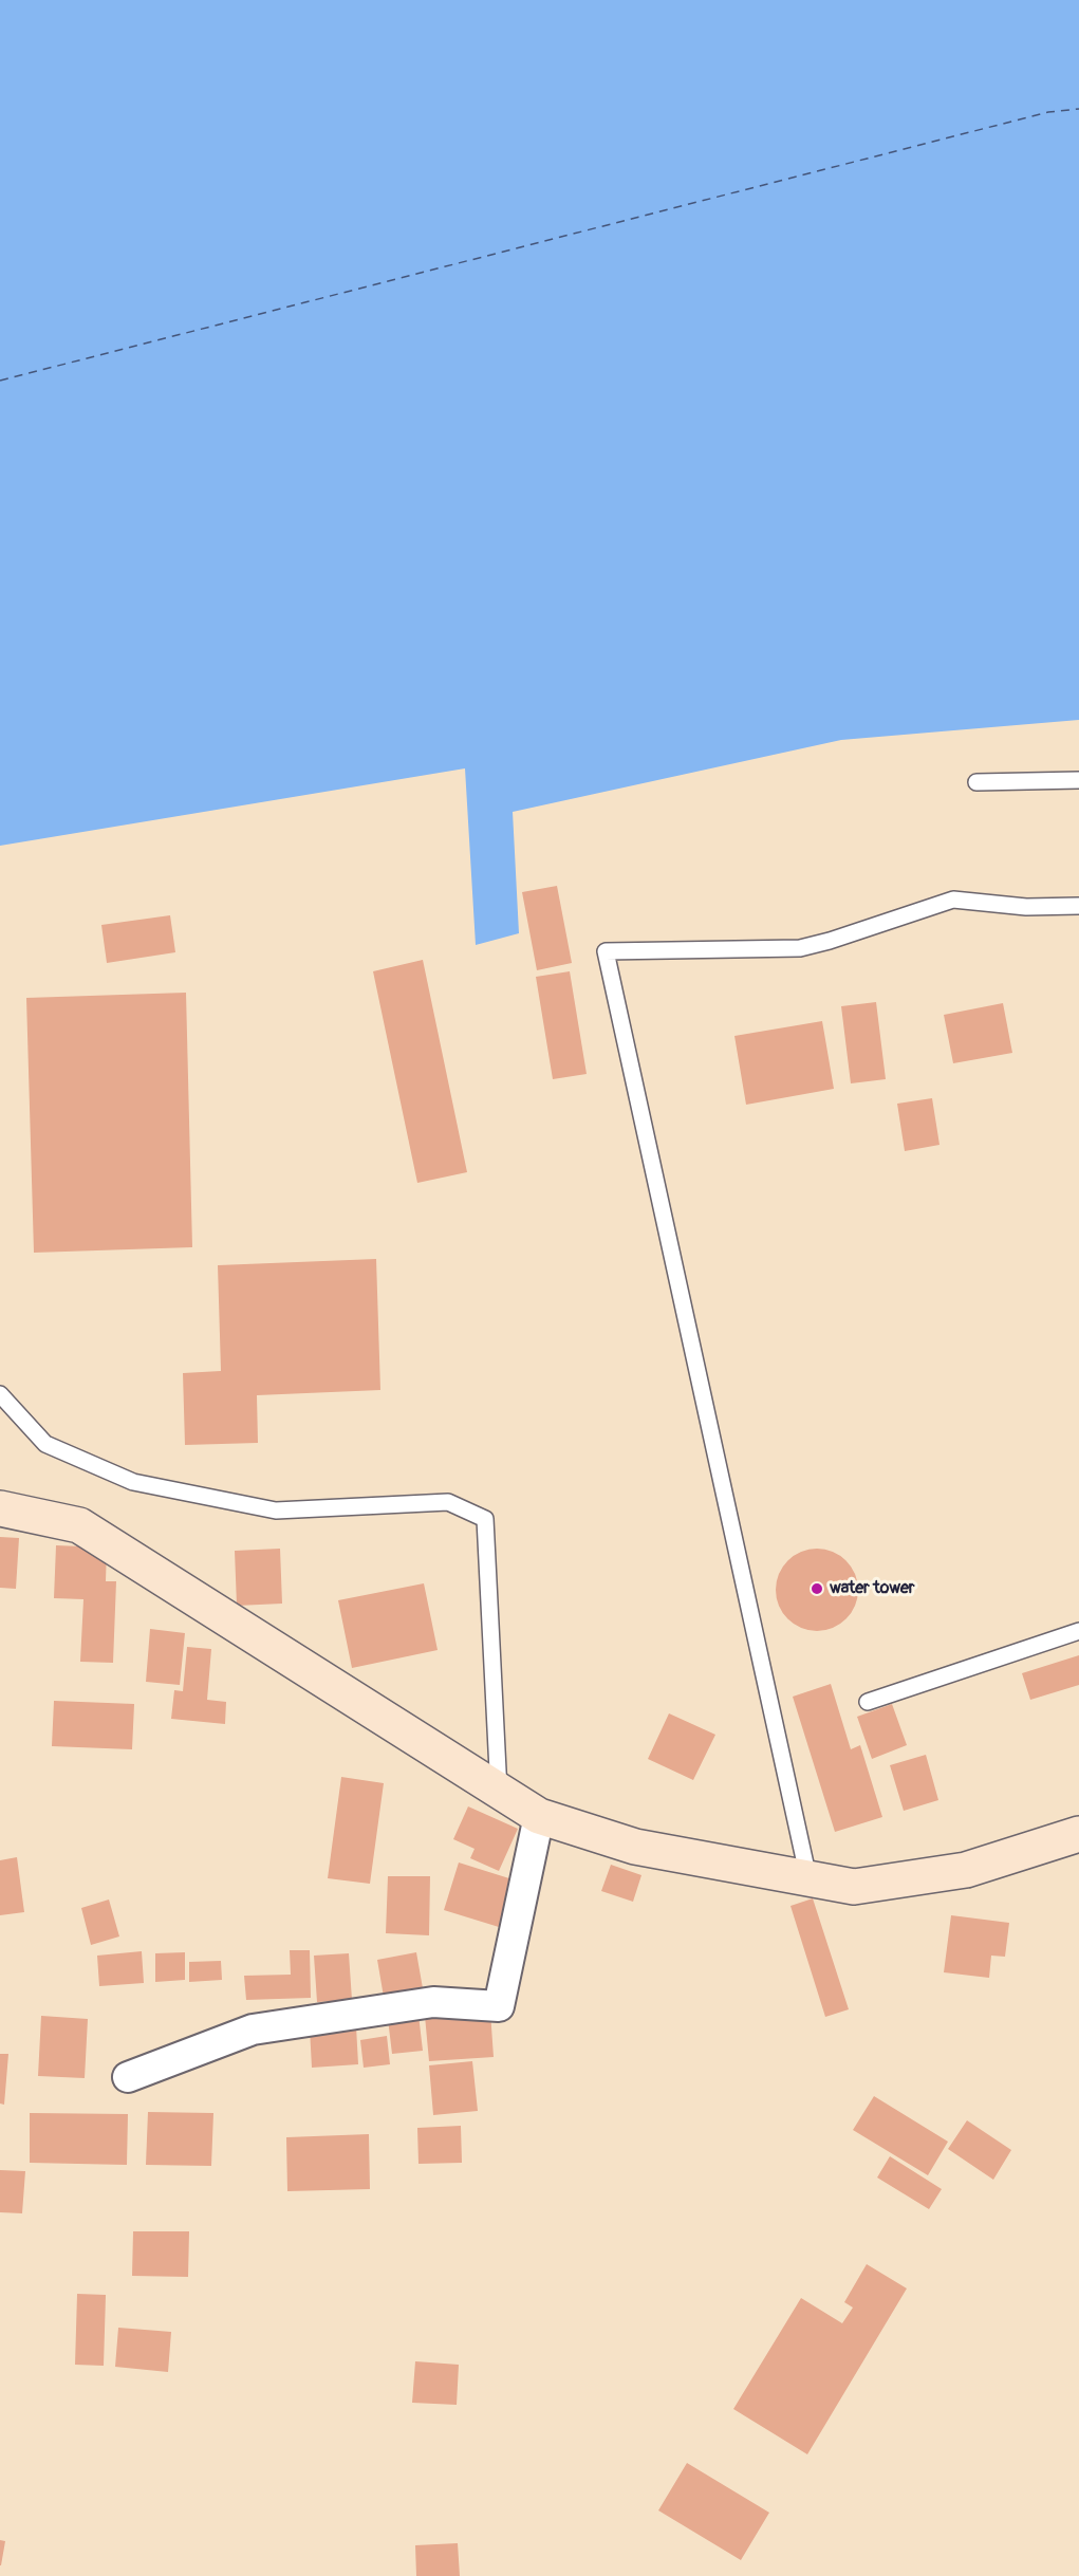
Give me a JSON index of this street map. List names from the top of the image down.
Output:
{
  "places": ["water tower"]
}
